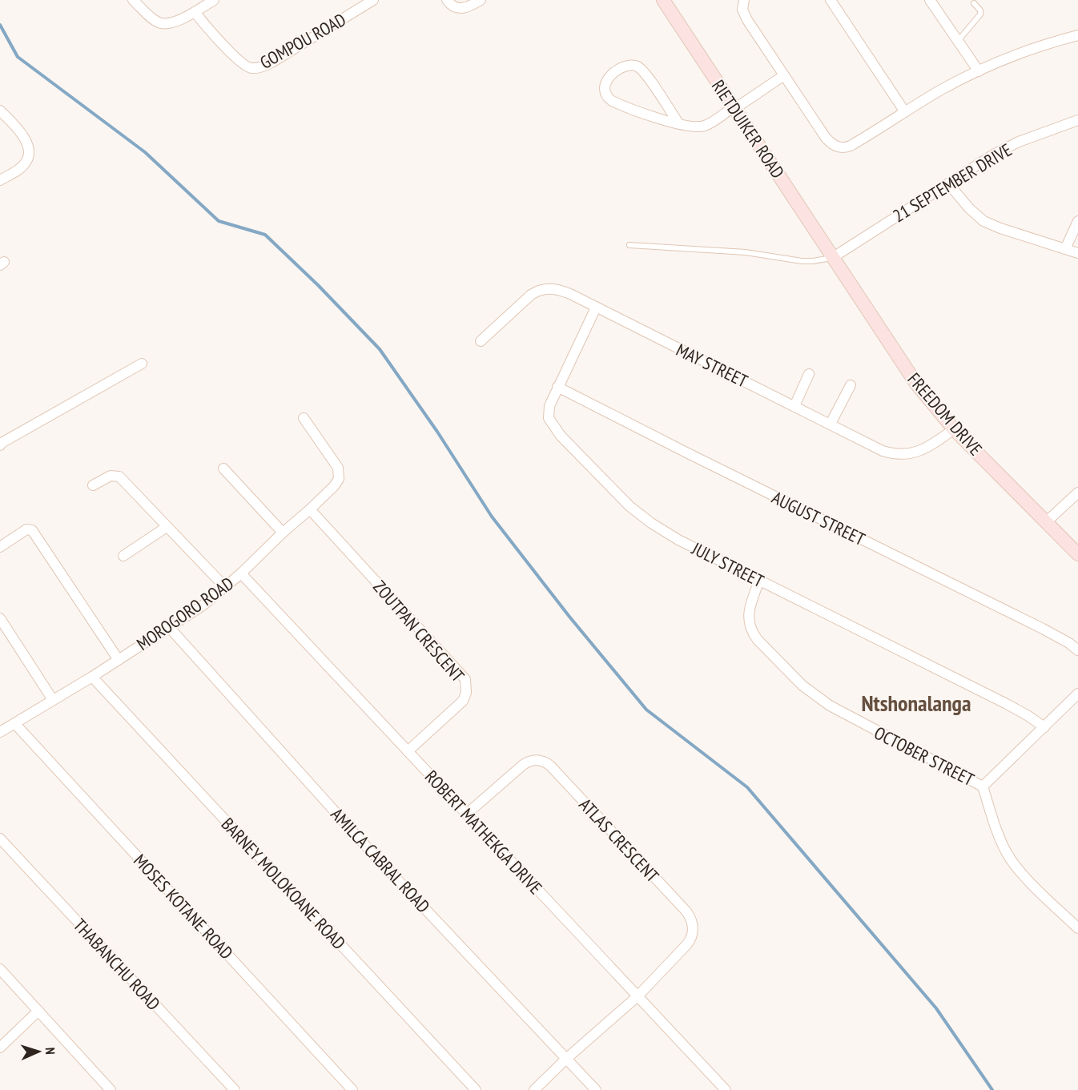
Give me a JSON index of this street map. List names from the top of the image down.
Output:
{
  "streets": {
    "street": [
      "GOMPOU ROAD",
      "RIETDUIKER ROAD",
      "21 SEPTEMBER DRIVE",
      "MAY STREET",
      "FREEDOM DRIVE",
      "AUGUST STREET",
      "JULY STREET",
      "MOROGORO ROAD",
      "ZOUTPAN CRESCENT",
      "OCTOBER STREET",
      "ROBERT MATHEKGA DRIVE",
      "ATLAS CRESCENT",
      "AMILCA CABRAL ROAD",
      "BARNEY MOLOKOANE ROAD",
      "MOSES KOTANE ROAD",
      "THABANCHU ROAD"
    ]
  },
  "crossings": [
    ["RIETDUIKER ROAD", "21 SEPTEMBER DRIVE"],
    ["RIETDUIKER ROAD", "FREEDOM DRIVE"],
    ["21 SEPTEMBER DRIVE", "FREEDOM DRIVE"],
    ["MAY STREET", "FREEDOM DRIVE"],
    ["MAY STREET", "JULY STREET"],
    ["AUGUST STREET", "JULY STREET"],
    ["JULY STREET", "OCTOBER STREET"],
    ["MOROGORO ROAD", "ZOUTPAN CRESCENT"],
    ["MOROGORO ROAD", "ROBERT MATHEKGA DRIVE"],
    ["MOROGORO ROAD", "AMILCA CABRAL ROAD"],
    ["MOROGORO ROAD", "BARNEY MOLOKOANE ROAD"],
    ["MOROGORO ROAD", "MOSES KOTANE ROAD"],
    ["ZOUTPAN CRESCENT", "ROBERT MATHEKGA DRIVE"],
    ["ROBERT MATHEKGA DRIVE", "ATLAS CRESCENT"],
    ["ATLAS CRESCENT", "AMILCA CABRAL ROAD"]
  ],
  "districts": ["Ntshonalanga"],
  "north": "right"
}
